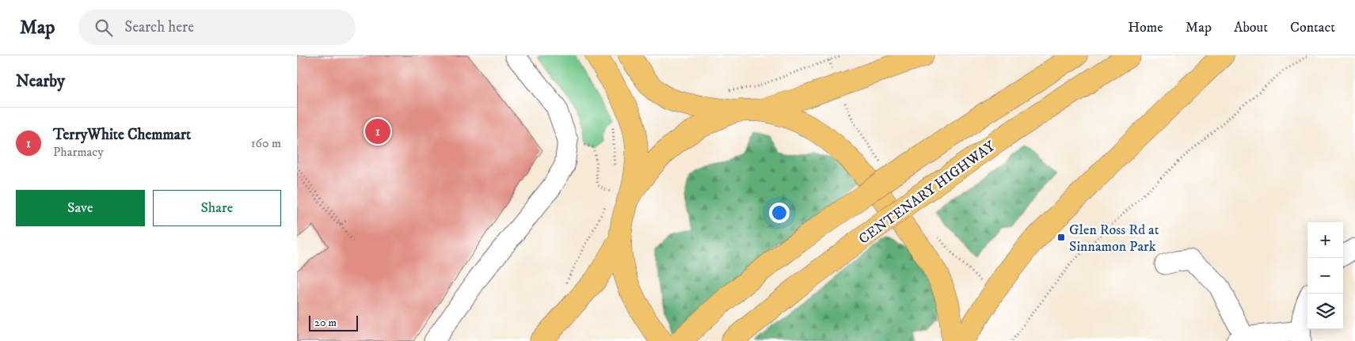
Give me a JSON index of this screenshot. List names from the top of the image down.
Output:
{
  "streets": {
    "main road": ["CENTENARY HIGHWAY"]
  },
  "places": {
    "transit": ["Glen Ross Rd at Sinnamon Park"]
  },
  "scale_bar": "20 m",
  "page": {
    "header": "Map",
    "search": "Search here",
    "nav": [
      "Home",
      "Map",
      "About",
      "Contact"
    ],
    "heading": "Nearby",
    "list": [
      {
        "mark": "1",
        "name": "TerryWhite Chemmart",
        "note": "Pharmacy",
        "value": "160 m"
      }
    ],
    "pins": "1",
    "buttons": ["Save", "Share"],
    "map_buttons": ["+", "−"],
    "scale": "20 m"
  }
}
